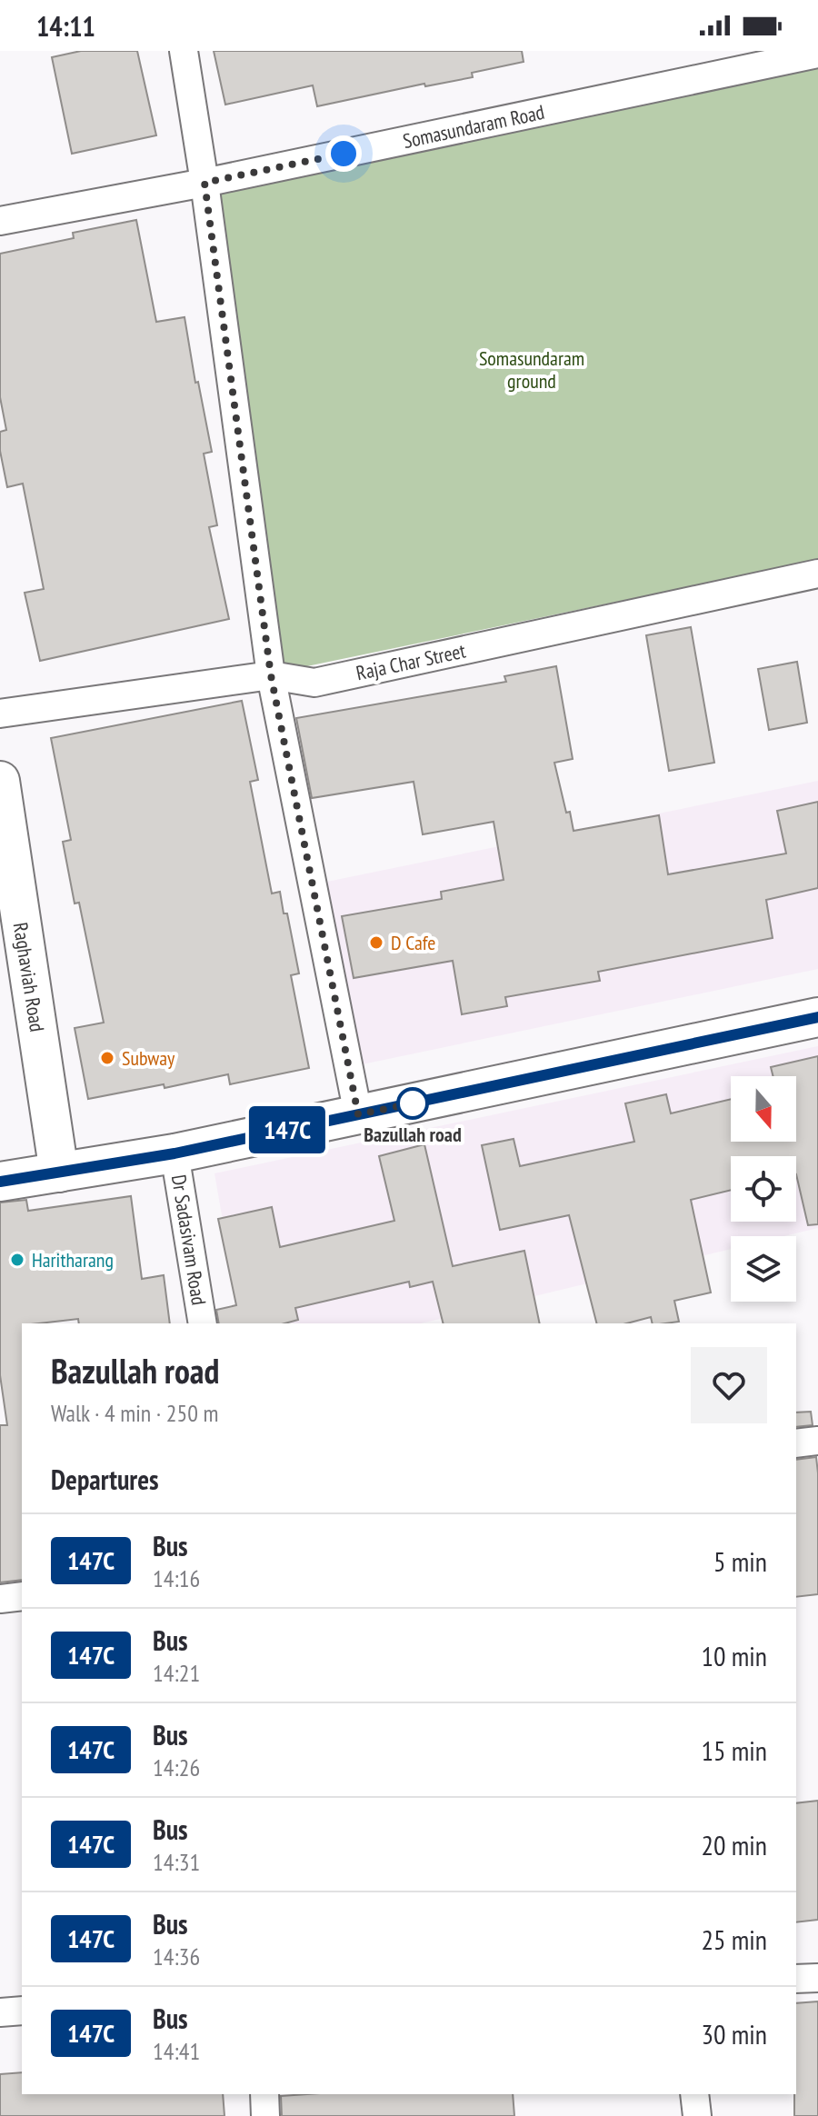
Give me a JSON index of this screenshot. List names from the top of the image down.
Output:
{
  "streets": {
    "main road": ["Raghaviah Road"],
    "street": ["Somasundaram Road", "Raja Char Street", "Dr Sadasivam Road"]
  },
  "parks": ["Somasundaram ground"],
  "places": [
    "D Cafe",
    "Subway",
    "Bazullah road",
    "Haritharang"
  ],
  "lines": ["bus line 147C"],
  "north": "bottom",
  "page": {
    "status": "14:11",
    "on_map": "147C",
    "heading": [
      ["Bazullah road", "Walk · 4 min · 250 m"],
      "Departures"
    ],
    "list": [
      {
        "mark": "147C",
        "name": "Bus",
        "note": "14:16",
        "value": "5 min"
      },
      {
        "mark": "147C",
        "name": "Bus",
        "note": "14:21",
        "value": "10 min"
      },
      {
        "mark": "147C",
        "name": "Bus",
        "note": "14:26",
        "value": "15 min"
      },
      {
        "mark": "147C",
        "name": "Bus",
        "note": "14:31",
        "value": "20 min"
      },
      {
        "mark": "147C",
        "name": "Bus",
        "note": "14:36",
        "value": "25 min"
      },
      {
        "mark": "147C",
        "name": "Bus",
        "note": "14:41",
        "value": "30 min"
      }
    ]
  }
}
